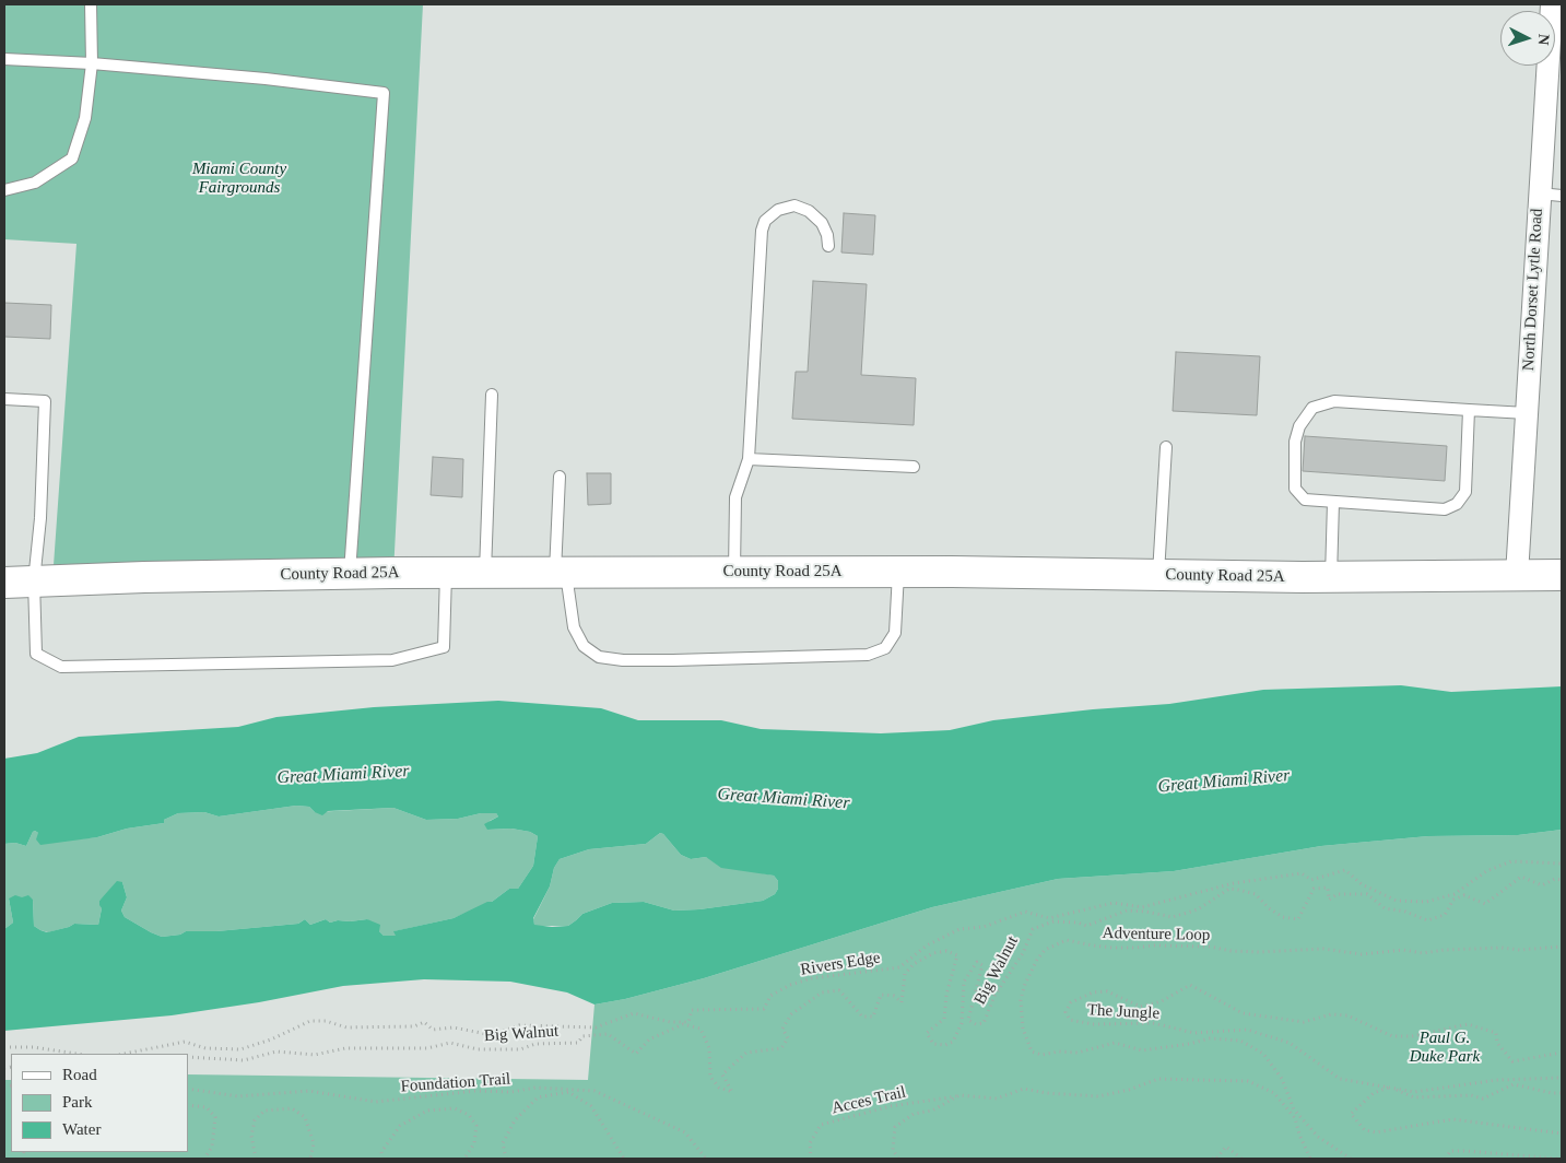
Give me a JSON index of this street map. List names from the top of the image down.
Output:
{
  "streets": {
    "main road": ["County Road 25A"],
    "street": ["North Dorset Lytle Road"],
    "path": [
      "Adventure Loop",
      "Rivers Edge",
      "Big Walnut",
      "The Jungle",
      "Foundation Trail",
      "Acces Trail"
    ]
  },
  "crossings": [
    ["North Dorset Lytle Road", "County Road 25A"]
  ],
  "water": ["Great Miami River"],
  "parks": ["Miami County Fairgrounds", "Paul G. Duke Park"],
  "legend": ["Road", "Park", "Water"],
  "north": "right"
}
